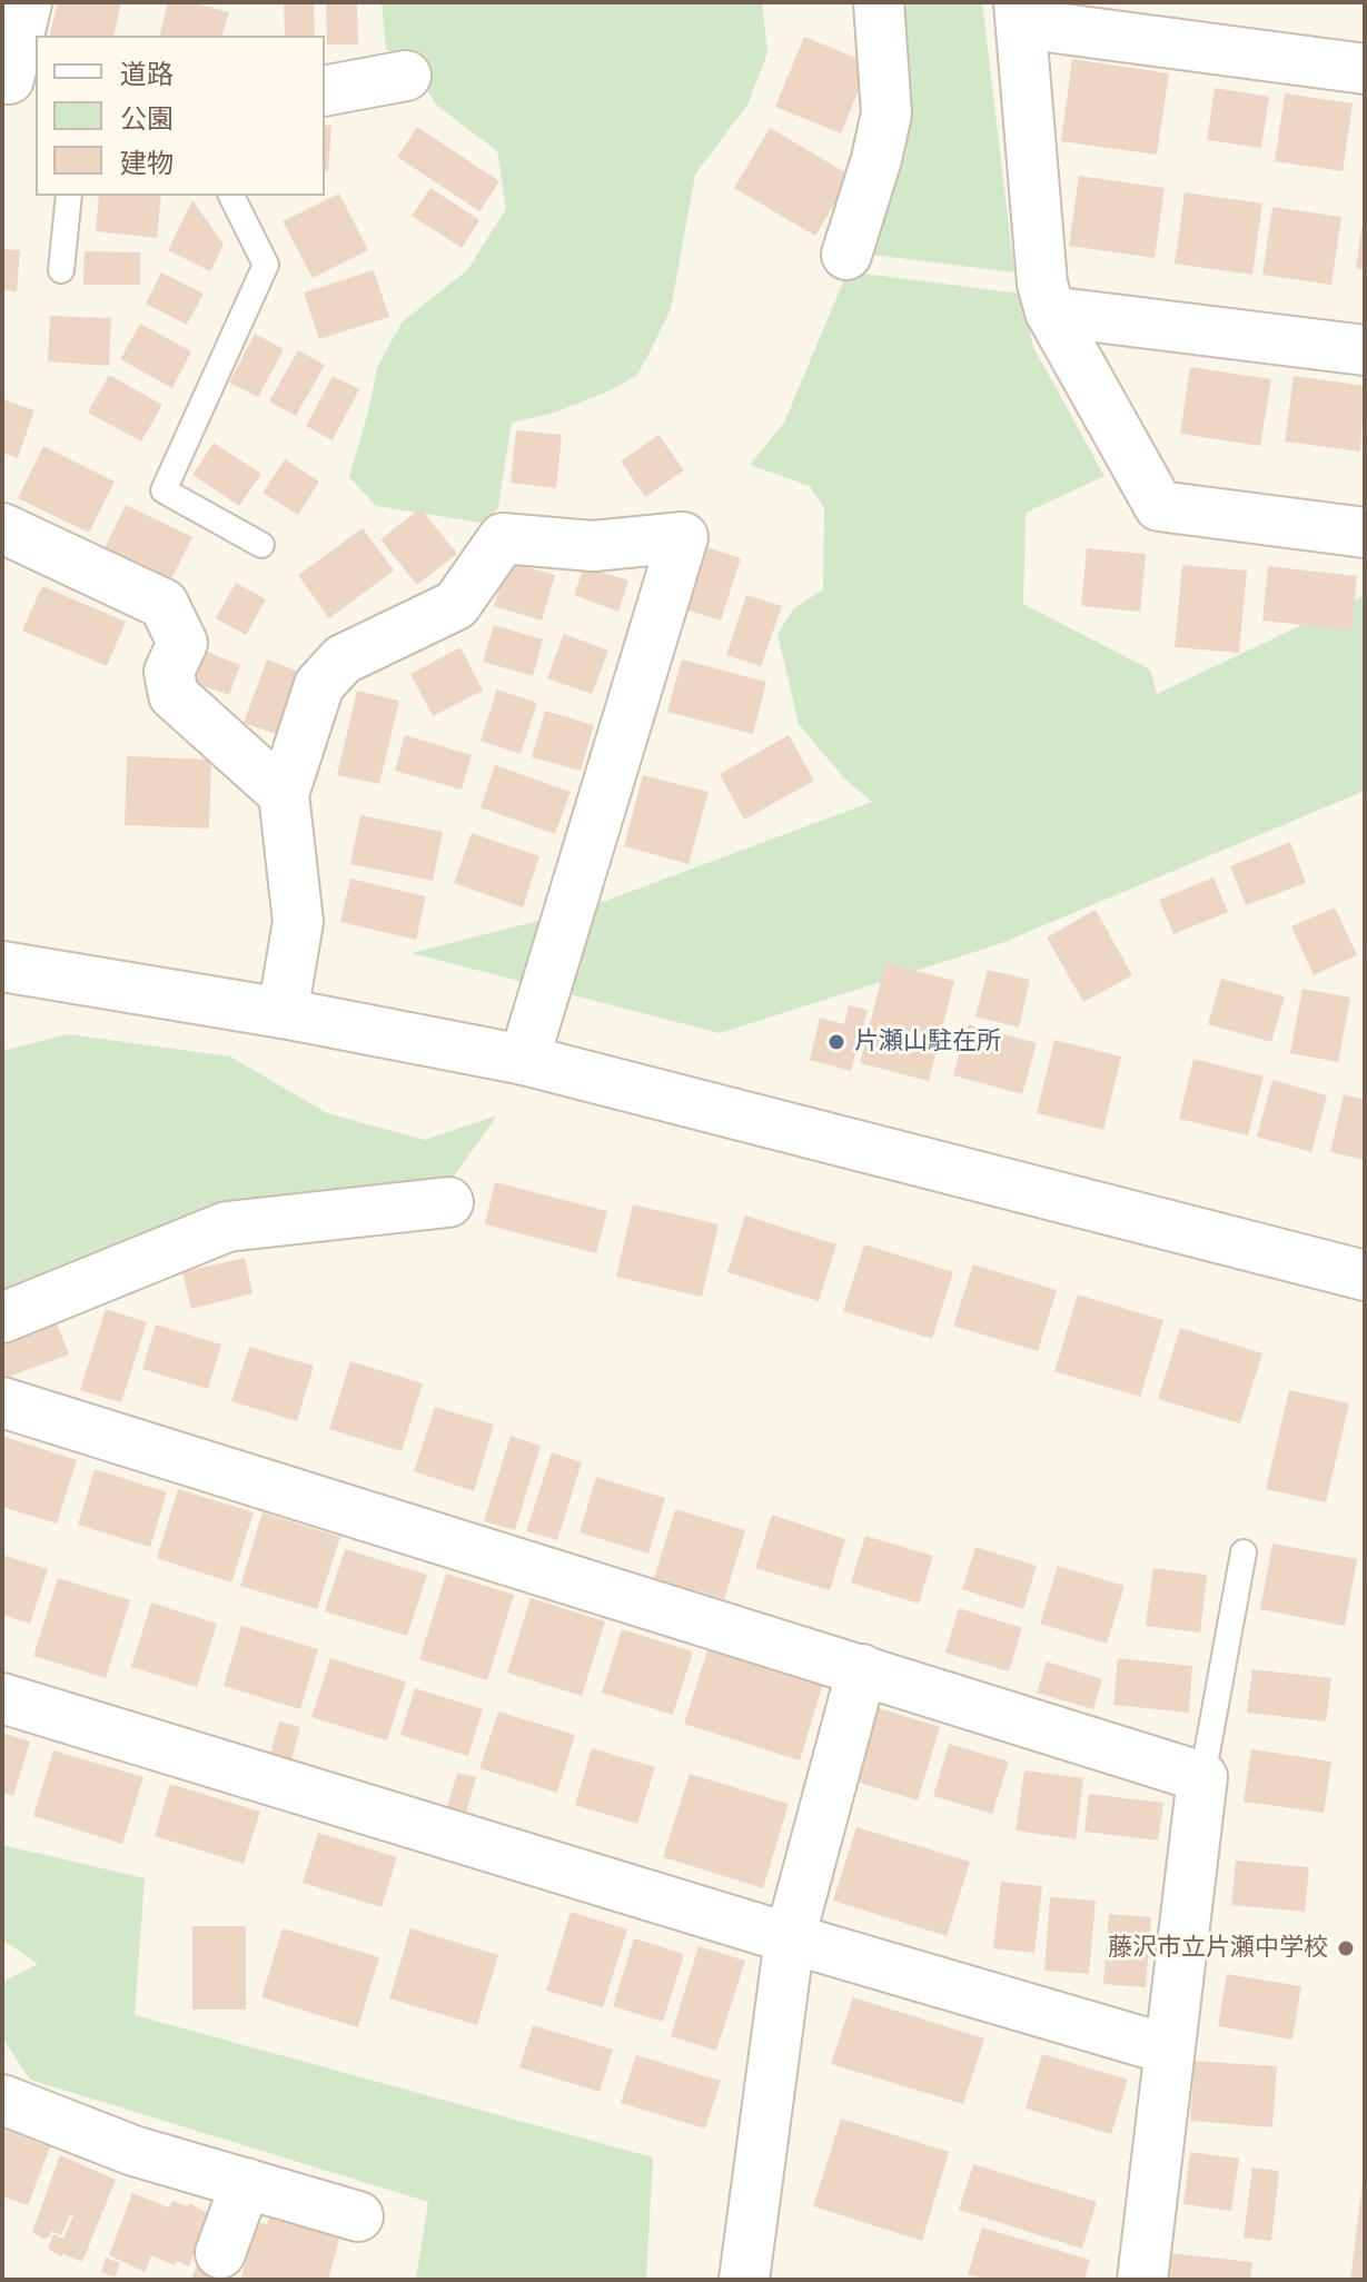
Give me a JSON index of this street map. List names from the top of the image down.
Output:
{
  "places": ["片瀬山駐在所", "藤沢市立片瀬中学校"],
  "legend": ["道路", "公園", "建物"]
}
